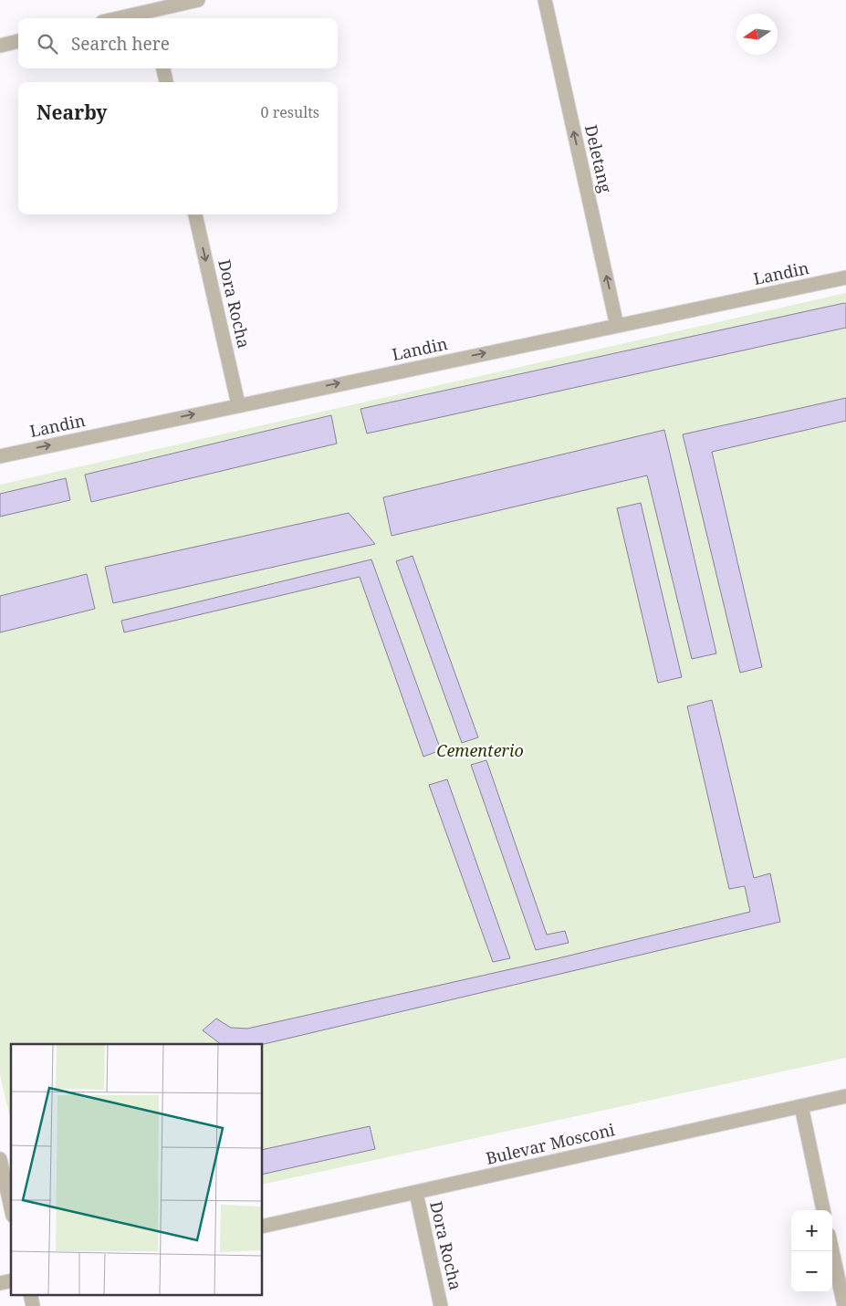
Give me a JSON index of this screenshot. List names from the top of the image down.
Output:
{
  "streets": {
    "street": [
      "Deletang",
      "Landin",
      "Dora Rocha",
      "Bulevar Mosconi"
    ]
  },
  "crossings": [
    ["Deletang", "Landin"],
    ["Landin", "Dora Rocha"],
    ["Dora Rocha", "Bulevar Mosconi"]
  ],
  "one_way": ["Deletang", "Landin", "Dora Rocha"],
  "parks": ["Cementerio"],
  "north": "left",
  "page": {
    "search": "Search here",
    "heading": ["Nearby", "0 results"],
    "map_buttons": ["+", "−"]
  }
}
